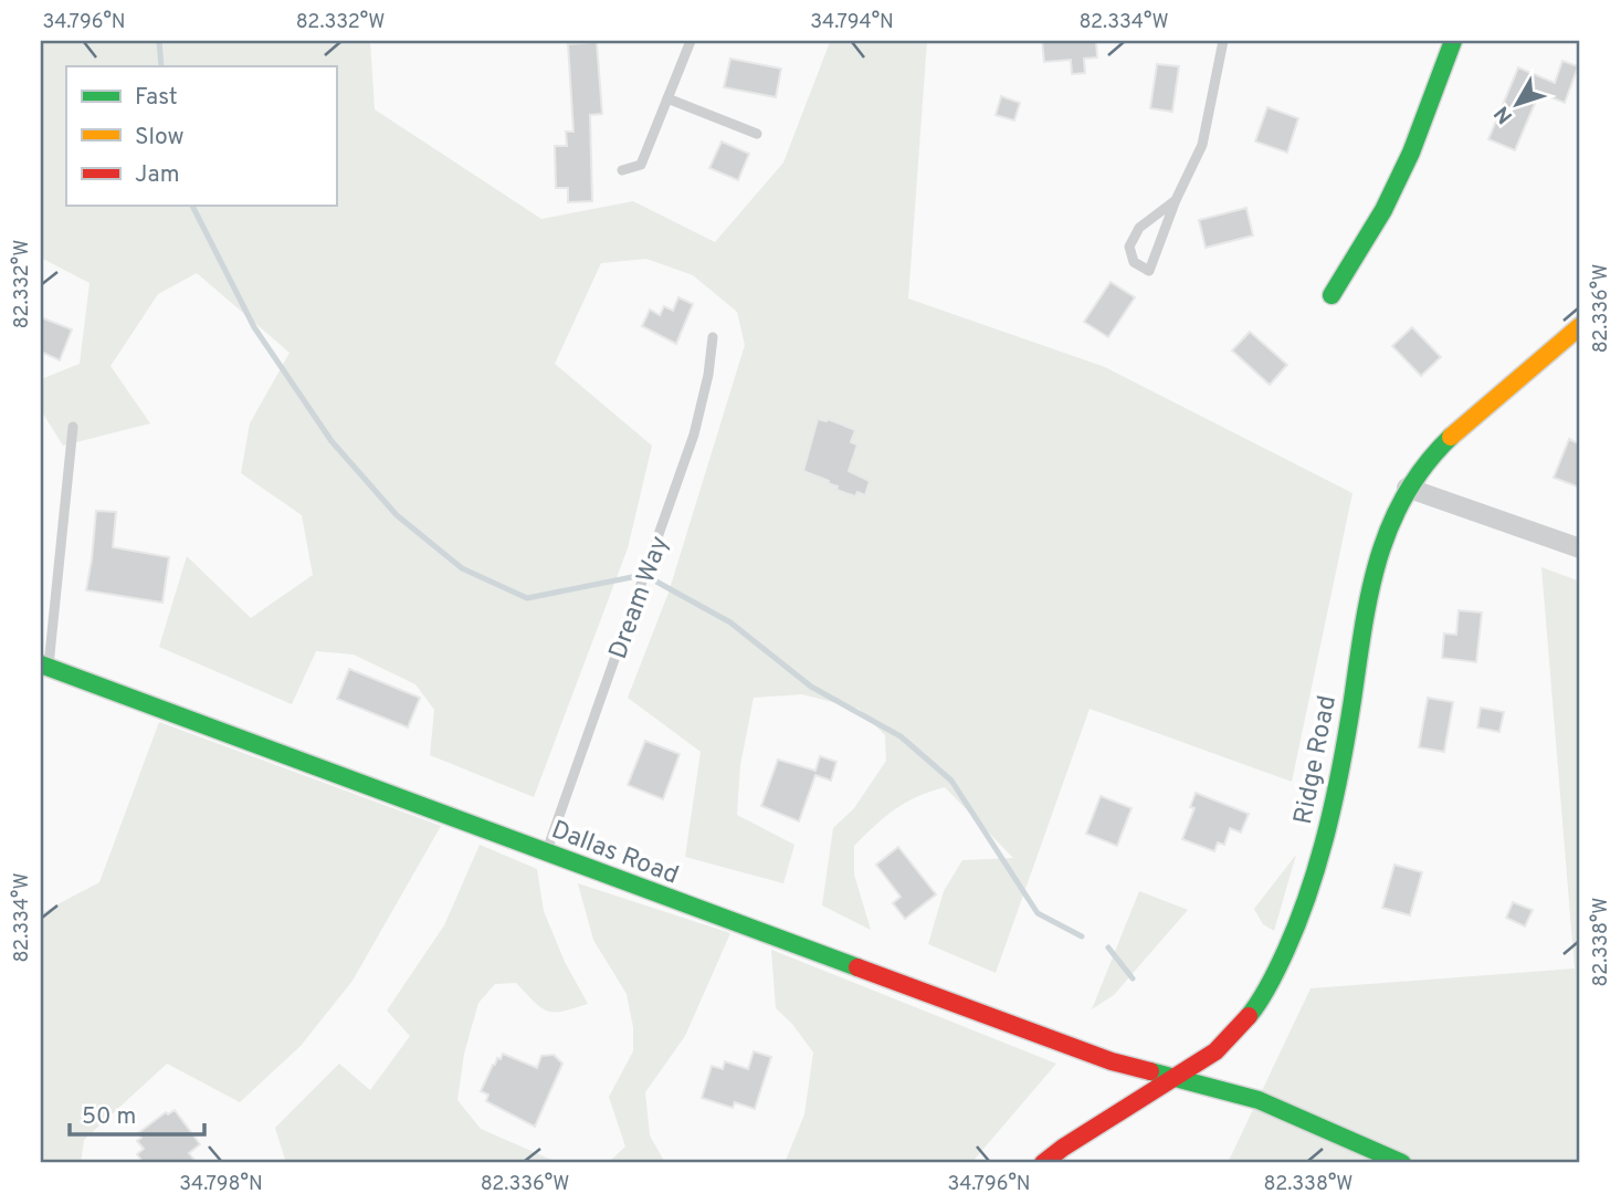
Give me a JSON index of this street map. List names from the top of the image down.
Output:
{
  "streets": {
    "street": ["Ridge Road", "Dallas Road"],
    "lane": ["Dream Way"]
  },
  "crossings": [
    ["Dream Way", "Dallas Road"],
    ["Ridge Road", "Dallas Road"]
  ],
  "legend": ["Fast", "Slow", "Jam"],
  "scale_bar": "50 m",
  "north": "bottom left",
  "coordinates": [
    "34.796°N",
    "82.332°W",
    "34.794°N",
    "82.334°W",
    "82.336°W",
    "82.338°W",
    "34.798°N"
  ]
}
